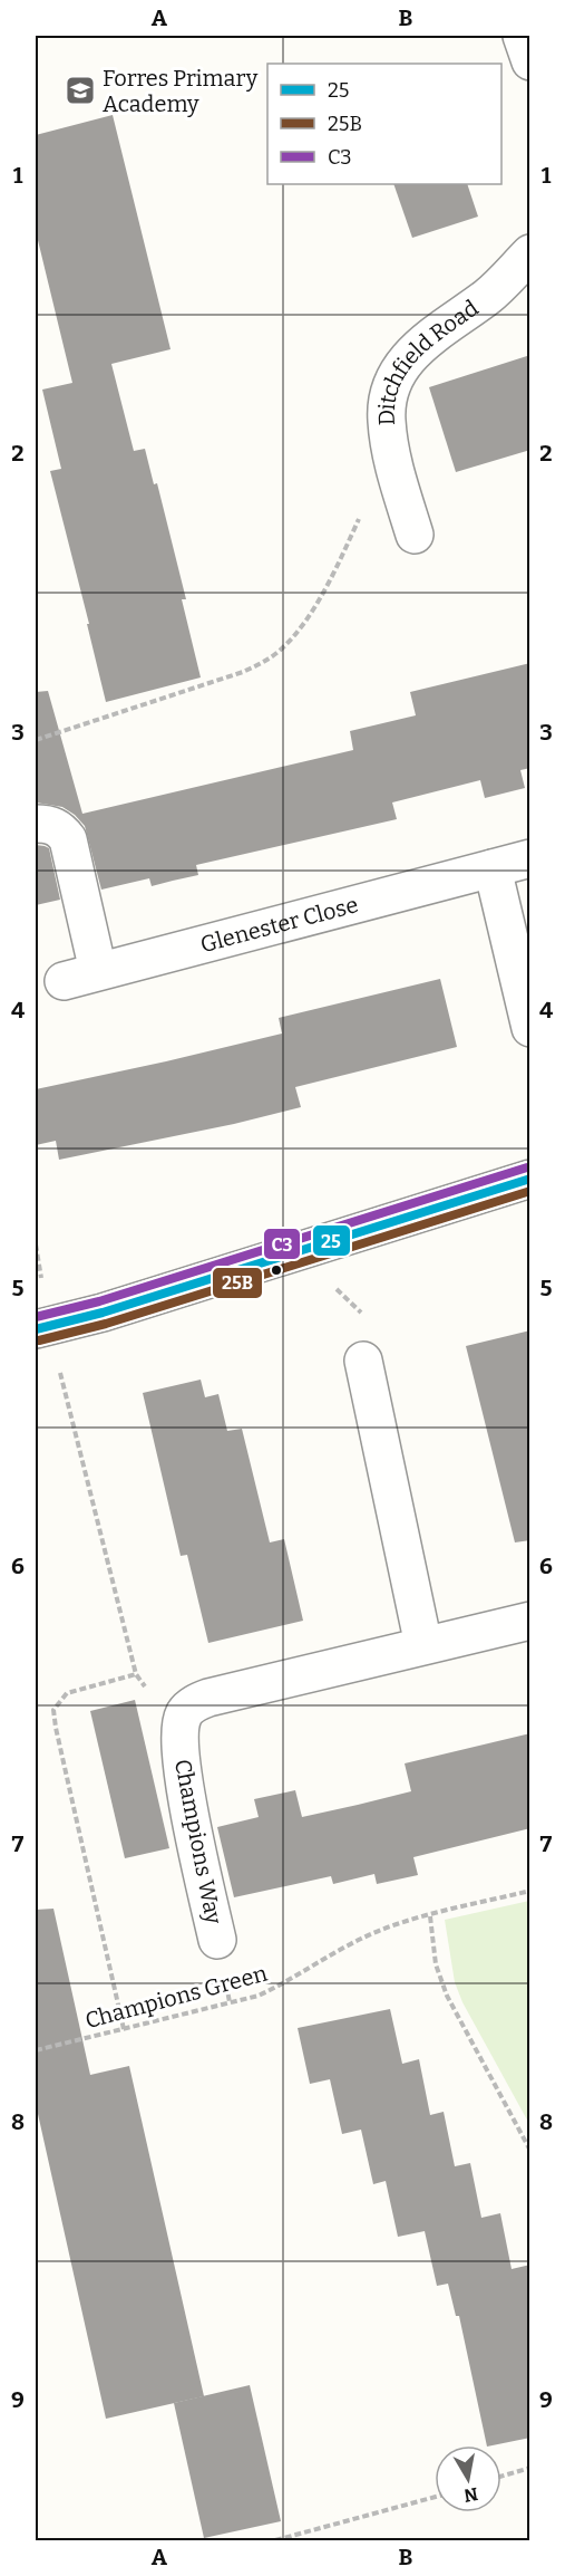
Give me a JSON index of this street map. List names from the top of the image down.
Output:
{
  "streets": {
    "street": ["Ditchfield Road", "Glenester Close", "Champions Way"],
    "path": ["Champions Green"]
  },
  "places": {
    "school or university": ["Forres Primary Academy"]
  },
  "lines": ["transit line C3", "transit line 25", "transit line 25B"],
  "legend": ["25", "25B", "C3"],
  "north": "bottom",
  "grid": {
    "columns": ["A", "B"],
    "rows": [
      "1",
      "2",
      "3",
      "4",
      "5",
      "6",
      "7",
      "8",
      "9"
    ]
  }
}
